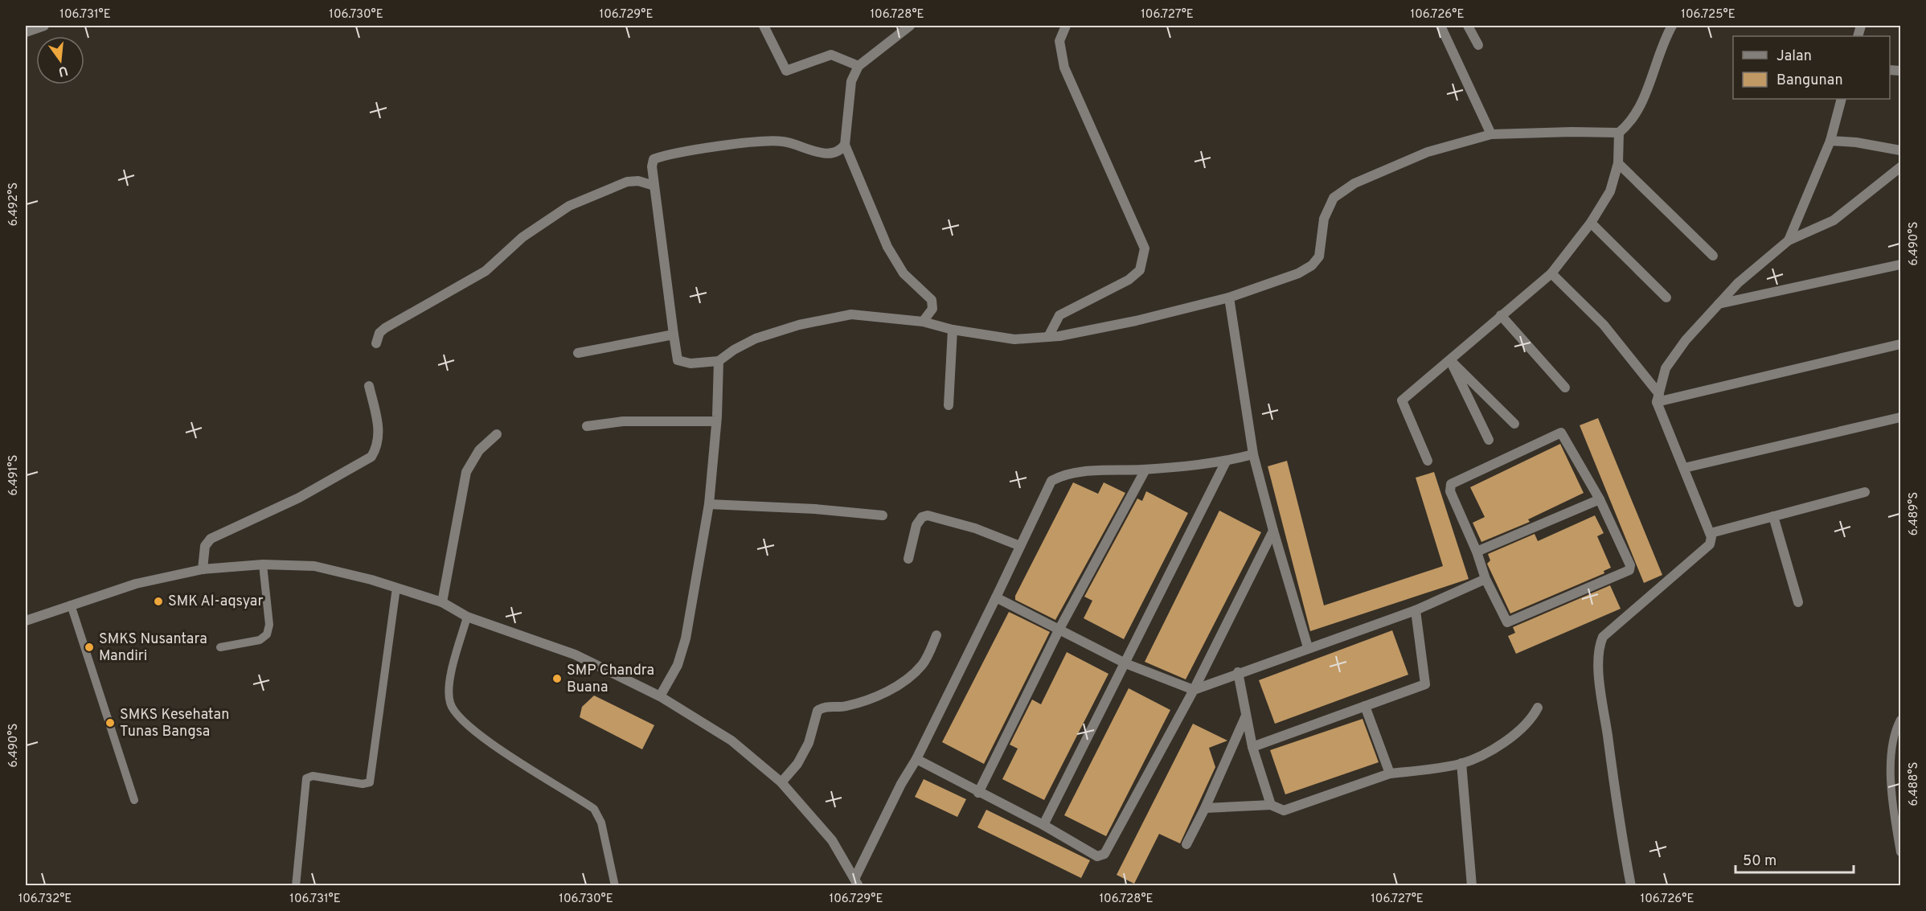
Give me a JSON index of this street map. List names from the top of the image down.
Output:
{
  "places": [
    "SMK Al-aqsyar",
    "SMKS Nusantara Mandiri",
    "SMP Chandra Buana",
    "SMKS Kesehatan Tunas Bangsa"
  ],
  "legend": ["Jalan", "Bangunan"],
  "scale_bar": "50 m",
  "north": "bottom",
  "coordinates": [
    "106.731°E",
    "106.730°E",
    "106.729°E",
    "106.728°E",
    "106.727°E",
    "106.726°E",
    "106.725°E",
    "6.492°S",
    "6.490°S",
    "6.491°S",
    "6.489°S",
    "6.488°S",
    "106.732°E"
  ]
}
